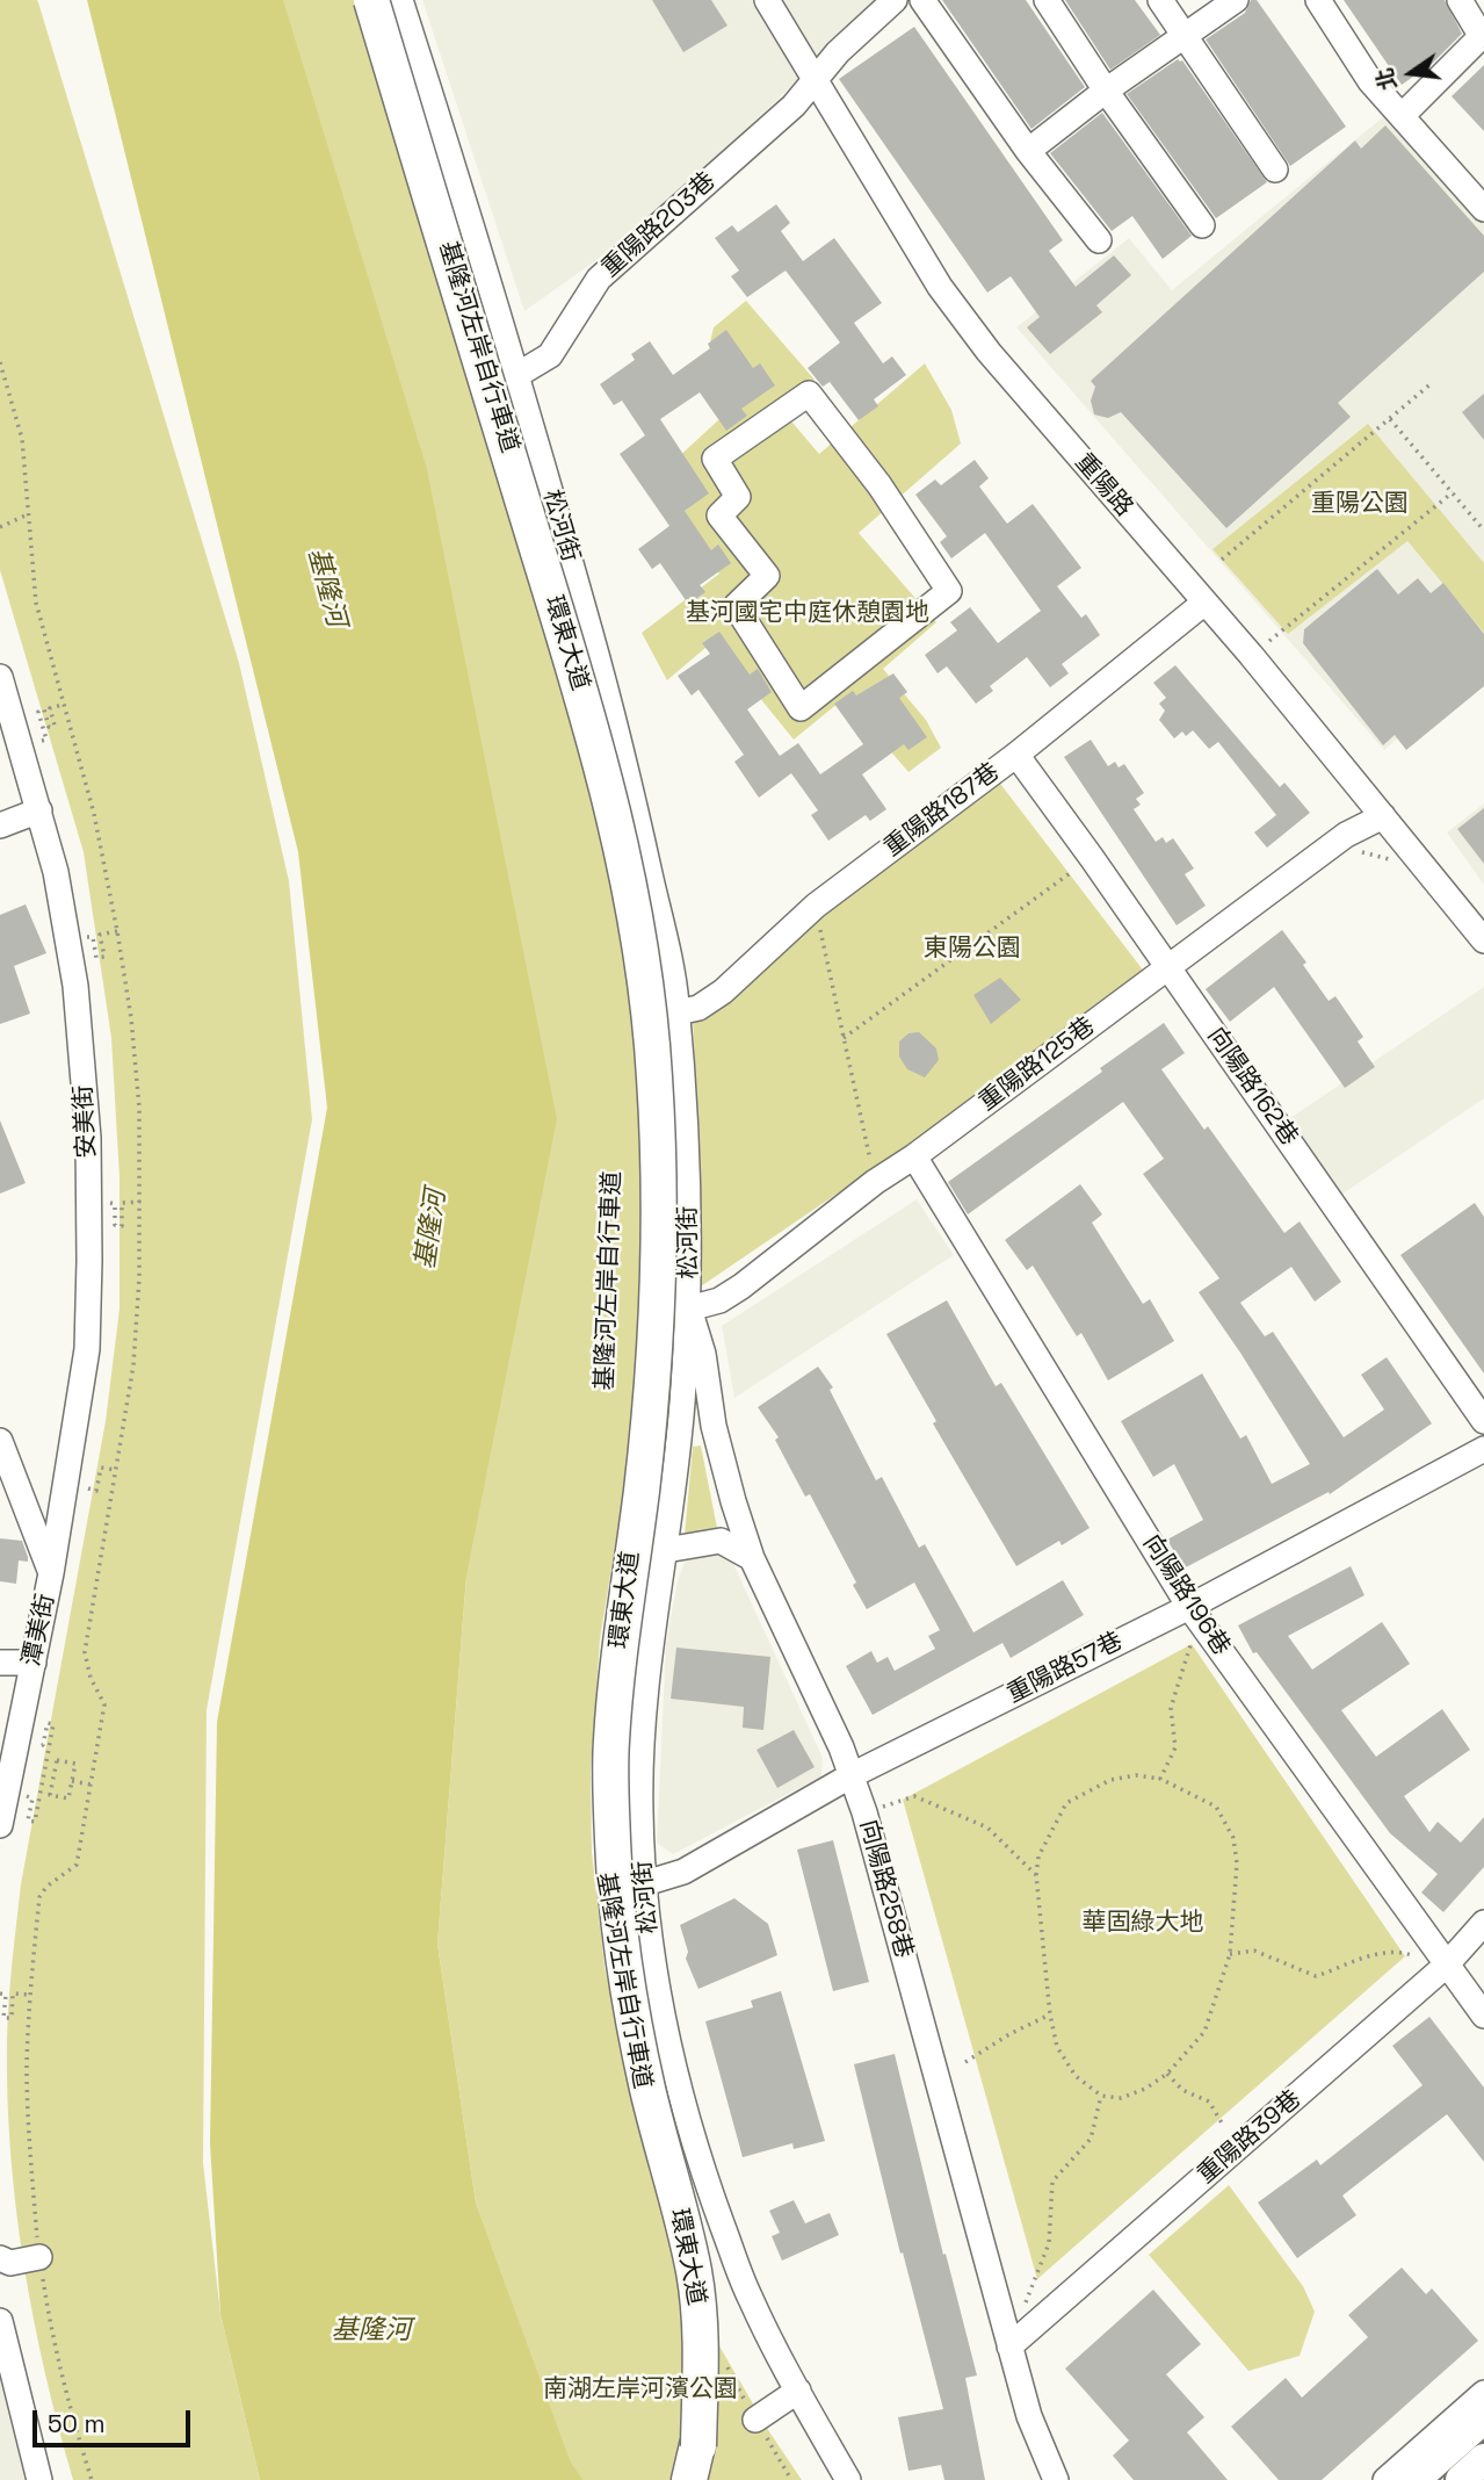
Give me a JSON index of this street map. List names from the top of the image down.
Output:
{
  "streets": {
    "highway": ["環東大道"],
    "street": [
      "重陽路203巷",
      "重陽路",
      "松河街",
      "重陽路187巷",
      "重陽路125巷",
      "向陽路162巷",
      "安美街",
      "向陽路196巷",
      "潭美街",
      "重陽路57巷",
      "向陽路258巷",
      "重陽路39巷"
    ]
  },
  "crossings": [
    ["重陽路203巷", "重陽路"],
    ["重陽路203巷", "松河街"],
    ["重陽路", "重陽路187巷"],
    ["重陽路", "重陽路125巷"],
    ["松河街", "重陽路187巷"],
    ["松河街", "重陽路125巷"],
    ["松河街", "重陽路57巷"],
    ["松河街", "向陽路258巷"],
    ["重陽路187巷", "向陽路162巷"],
    ["重陽路125巷", "向陽路162巷"],
    ["重陽路125巷", "向陽路196巷"],
    ["重陽路125巷", "向陽路258巷"],
    ["安美街", "潭美街"],
    ["向陽路196巷", "重陽路57巷"],
    ["向陽路196巷", "重陽路39巷"],
    ["重陽路57巷", "向陽路258巷"],
    ["向陽路258巷", "重陽路39巷"]
  ],
  "water": ["基隆河"],
  "parks": [
    "重陽公園",
    "基河國宅中庭休憩園地",
    "東陽公園",
    "華固綠大地",
    "南湖左岸河濱公園"
  ],
  "scale_bar": "50 m",
  "north": "left"
}
